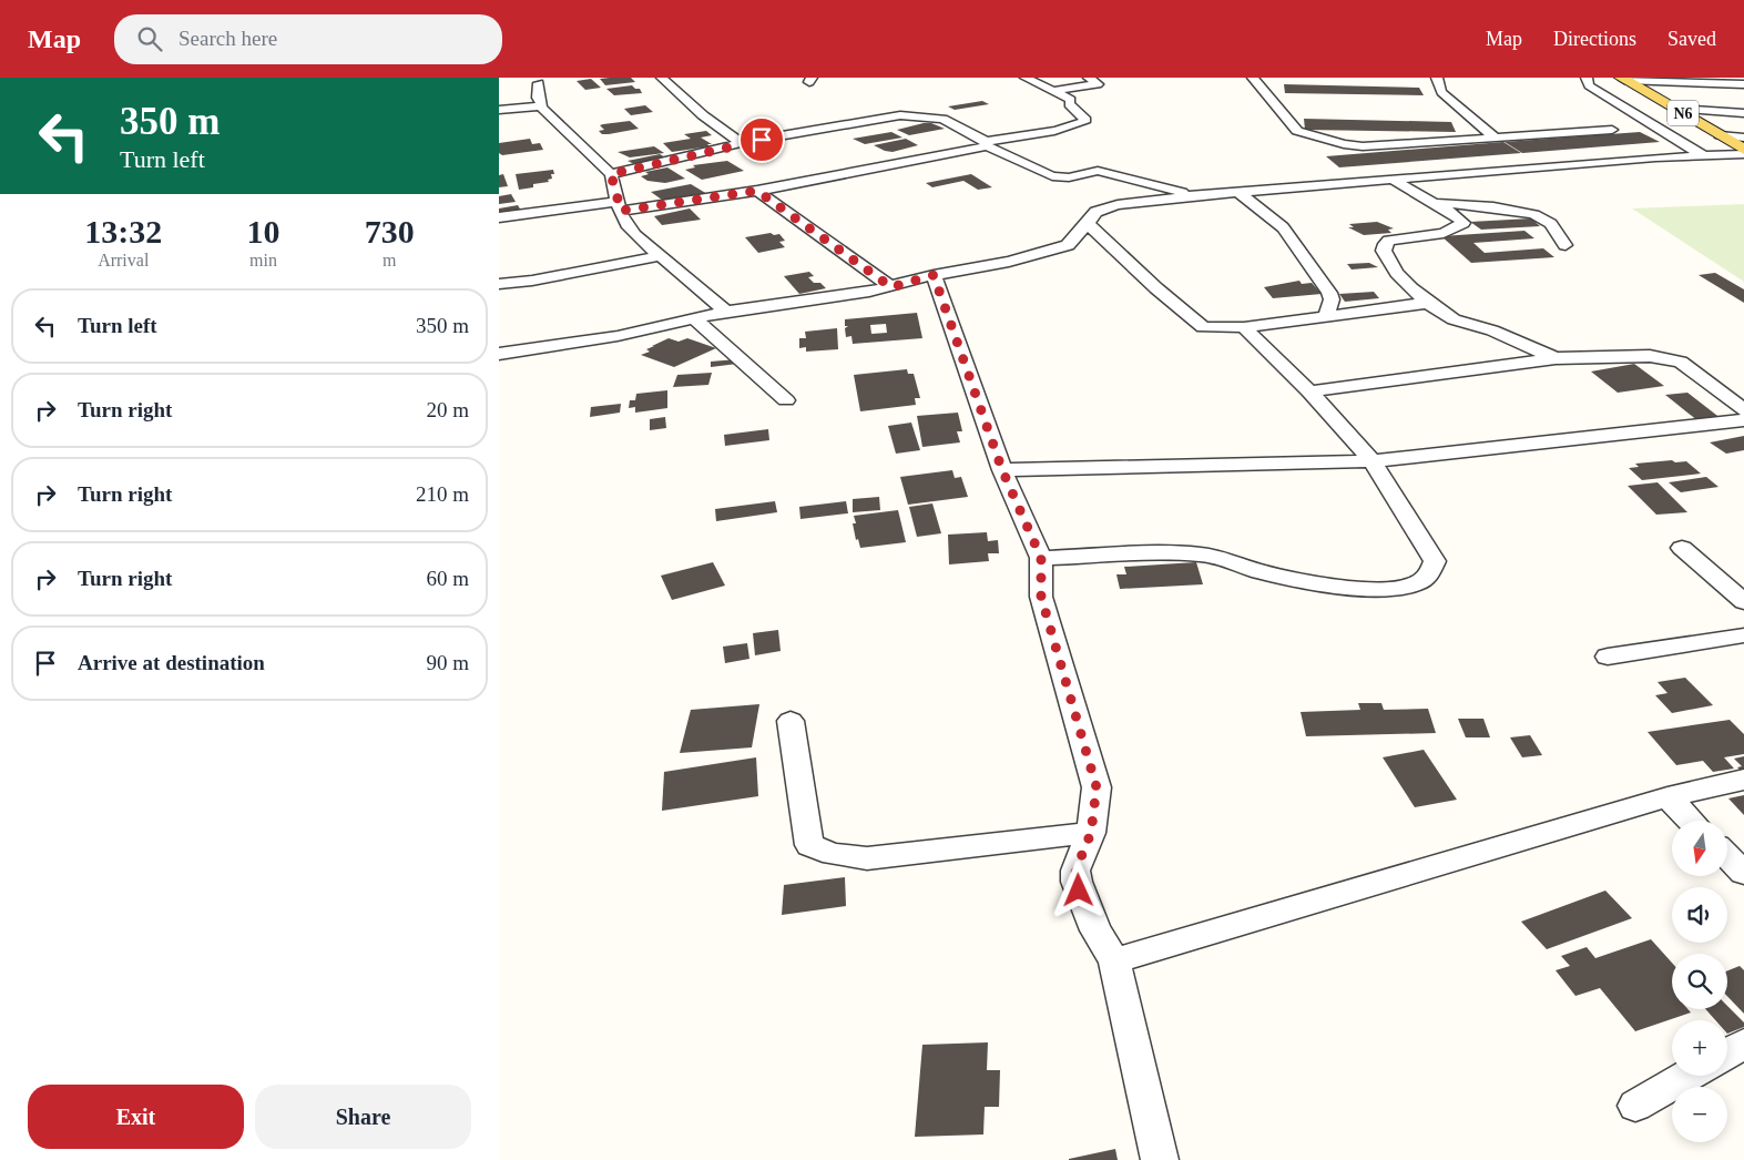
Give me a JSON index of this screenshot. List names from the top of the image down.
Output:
{
  "streets": {
    "main road": ["N6"]
  },
  "north": "bottom",
  "page": {
    "header": "Map",
    "search": "Search here",
    "nav": ["Map", "Directions", "Saved"],
    "turn": ["350 m", "Turn left"],
    "eta": [
      "13:32",
      "Arrival",
      "10",
      "min",
      "730",
      "m"
    ],
    "list": [
      {
        "name": "Turn left",
        "value": "350 m"
      },
      {
        "name": "Turn right",
        "value": "20 m"
      },
      {
        "name": "Turn right",
        "value": "210 m"
      },
      {
        "name": "Turn right",
        "value": "60 m"
      },
      {
        "name": "Arrive at destination",
        "value": "90 m"
      }
    ],
    "map_buttons": ["+", "−"],
    "buttons": ["Exit", "Share"]
  }
}
